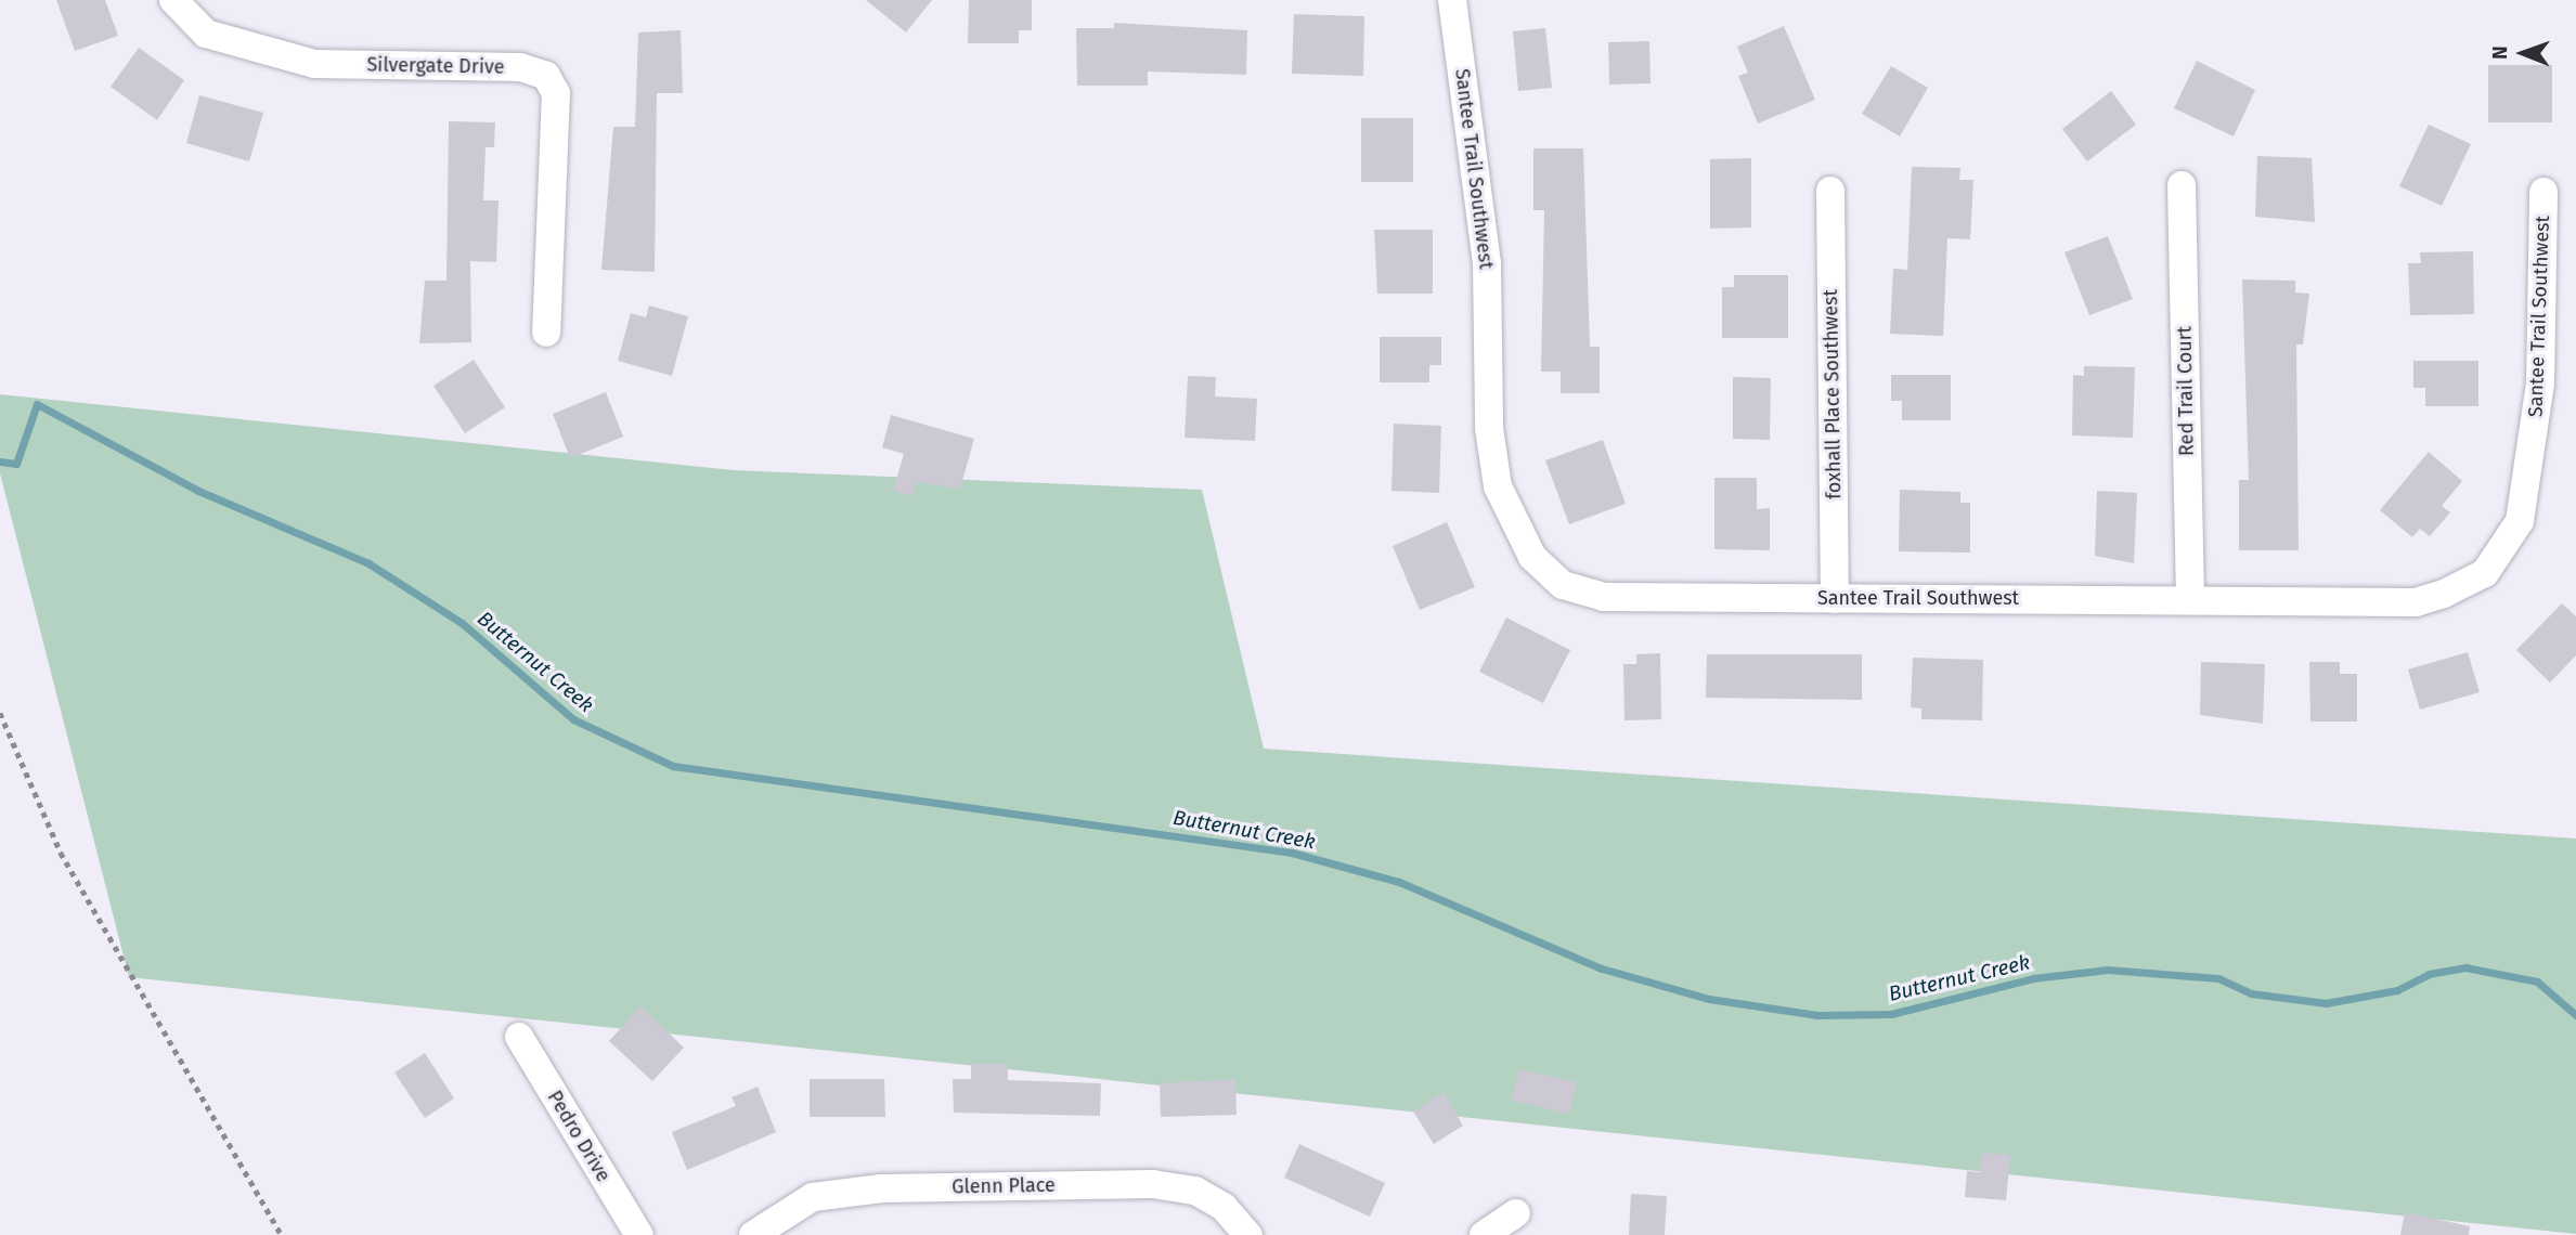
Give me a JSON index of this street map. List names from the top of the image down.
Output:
{
  "streets": {
    "street": [
      "Silvergate Drive",
      "Santee Trail Southwest",
      "Red Trail Court",
      "foxhall Place Southwest",
      "Pedro Drive",
      "Glenn Place"
    ]
  },
  "crossings": [
    ["Santee Trail Southwest", "Red Trail Court"],
    ["Santee Trail Southwest", "foxhall Place Southwest"]
  ],
  "water": ["Butternut Creek"],
  "north": "left"
}
